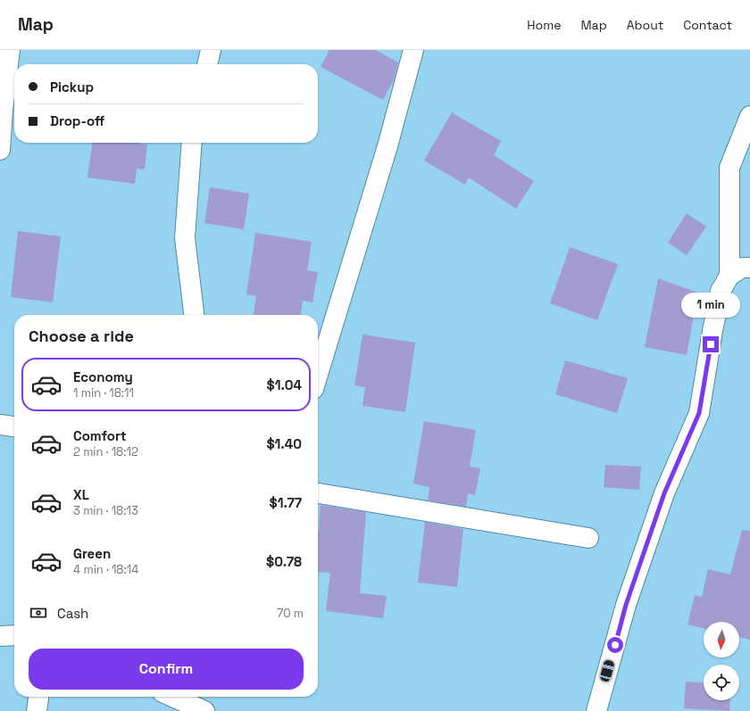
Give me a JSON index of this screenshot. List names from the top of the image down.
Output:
{
  "north": "bottom",
  "page": {
    "header": "Map",
    "nav": [
      "Home",
      "Map",
      "About",
      "Contact"
    ],
    "banner": ["Pickup", "Drop-off"],
    "bubble": "1 min",
    "heading": "Choose a ride",
    "list": [
      {
        "name": "Economy",
        "note": "1 min · 18:11",
        "value": "$1.04"
      },
      {
        "name": "Comfort",
        "note": "2 min · 18:12",
        "value": "$1.40"
      },
      {
        "name": "XL",
        "note": "3 min · 18:13",
        "value": "$1.77"
      },
      {
        "name": "Green",
        "note": "4 min · 18:14",
        "value": "$0.78"
      }
    ],
    "pay": ["Cash", "70 m"],
    "buttons": "Confirm"
  }
}
